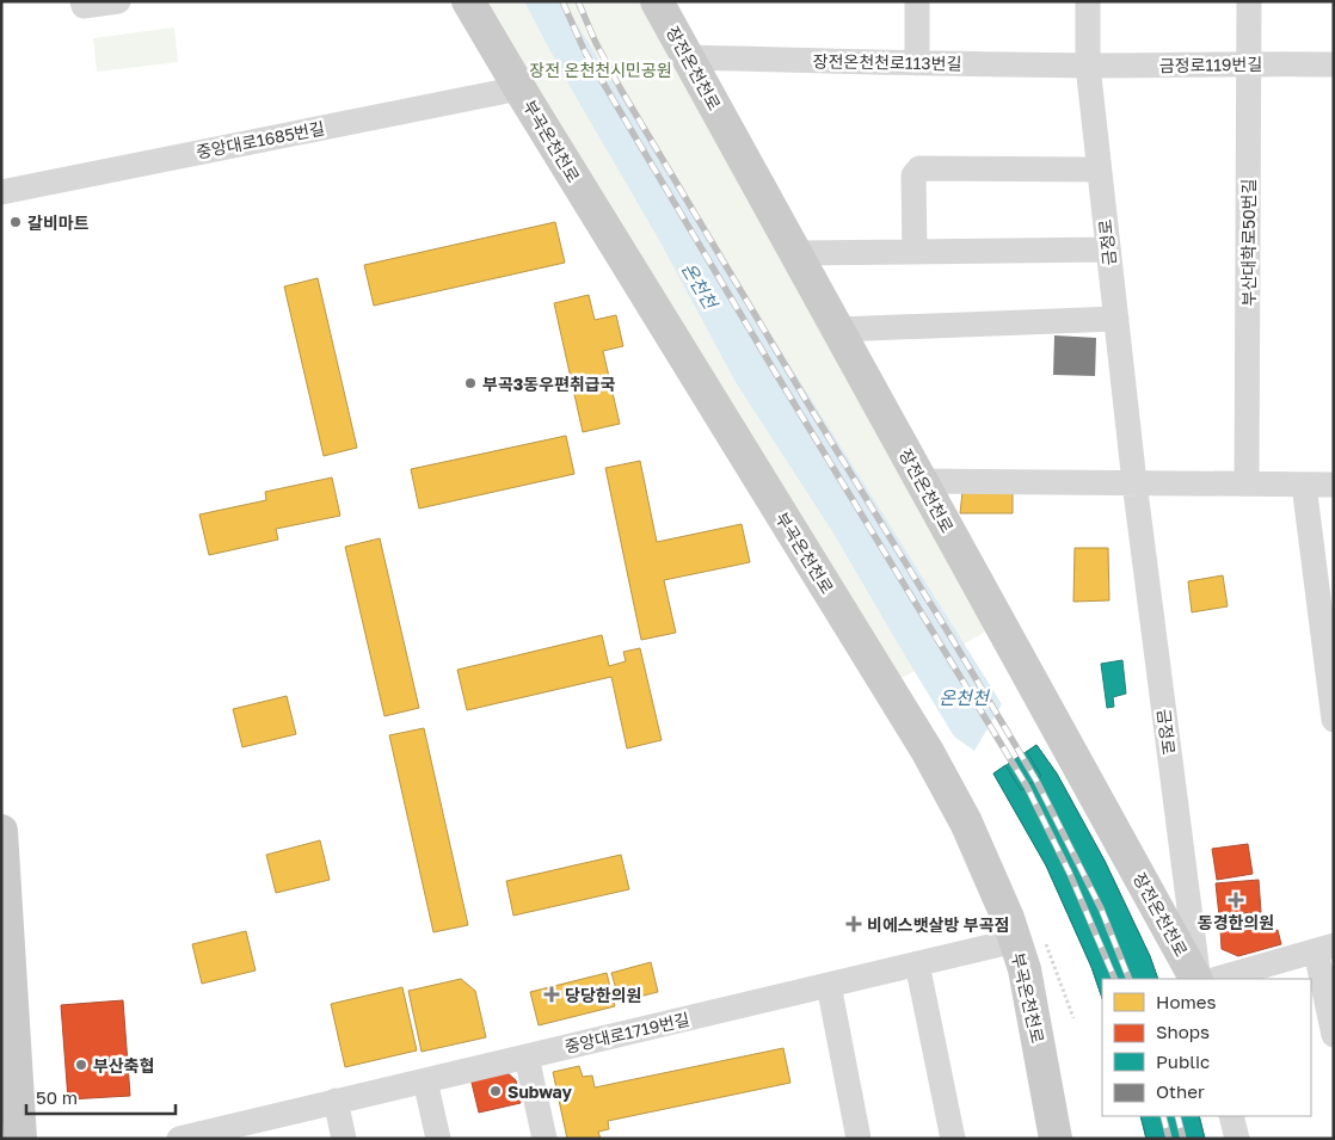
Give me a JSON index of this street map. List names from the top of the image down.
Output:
{
  "streets": {
    "main road": ["장전온천천로", "부곡온천천로"],
    "street": [
      "장전온천천로113번길",
      "금정로119번길",
      "중앙대로1685번길",
      "금정로",
      "부산대학로50번길",
      "중앙대로1719번길"
    ]
  },
  "crossings": [
    ["장전온천천로113번길", "금정로119번길"],
    ["장전온천천로113번길", "장전온천천로"],
    ["장전온천천로113번길", "금정로"],
    ["금정로119번길", "금정로"],
    ["금정로119번길", "부산대학로50번길"],
    ["중앙대로1685번길", "부곡온천천로"],
    ["부곡온천천로", "중앙대로1719번길"]
  ],
  "water": ["온천천"],
  "parks": ["장전 온천천시민공원"],
  "places": {
    "other": [
      "갈비마트",
      "부곡3동우편취급국",
      "부산축협",
      "Subway"
    ],
    "health": ["동경한의원", "비에스뱃살방 부곡점", "당당한의원"]
  },
  "legend": [
    "Homes",
    "Shops",
    "Public",
    "Other"
  ],
  "scale_bar": "50 m"
}
